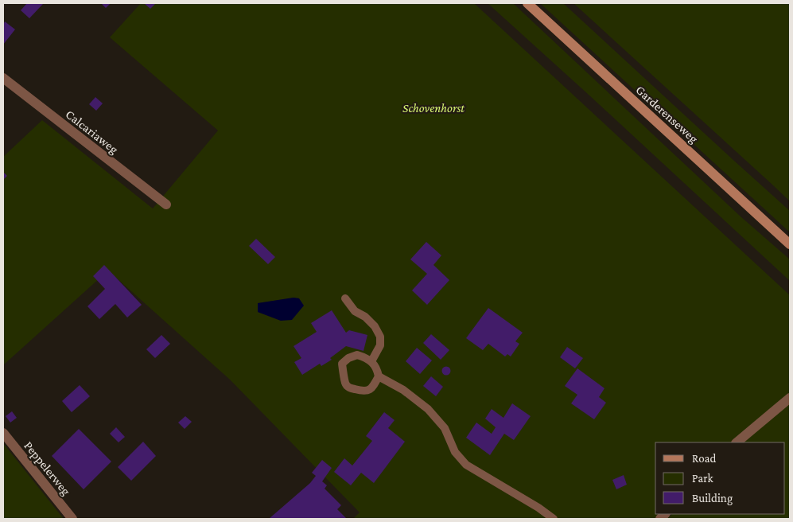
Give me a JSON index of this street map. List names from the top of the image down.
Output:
{
  "streets": {
    "main road": ["Garderenseweg"],
    "street": ["Calcariaweg", "Peppelerweg"]
  },
  "parks": ["Schovenhorst"],
  "legend": ["Road", "Park", "Building"]
}
